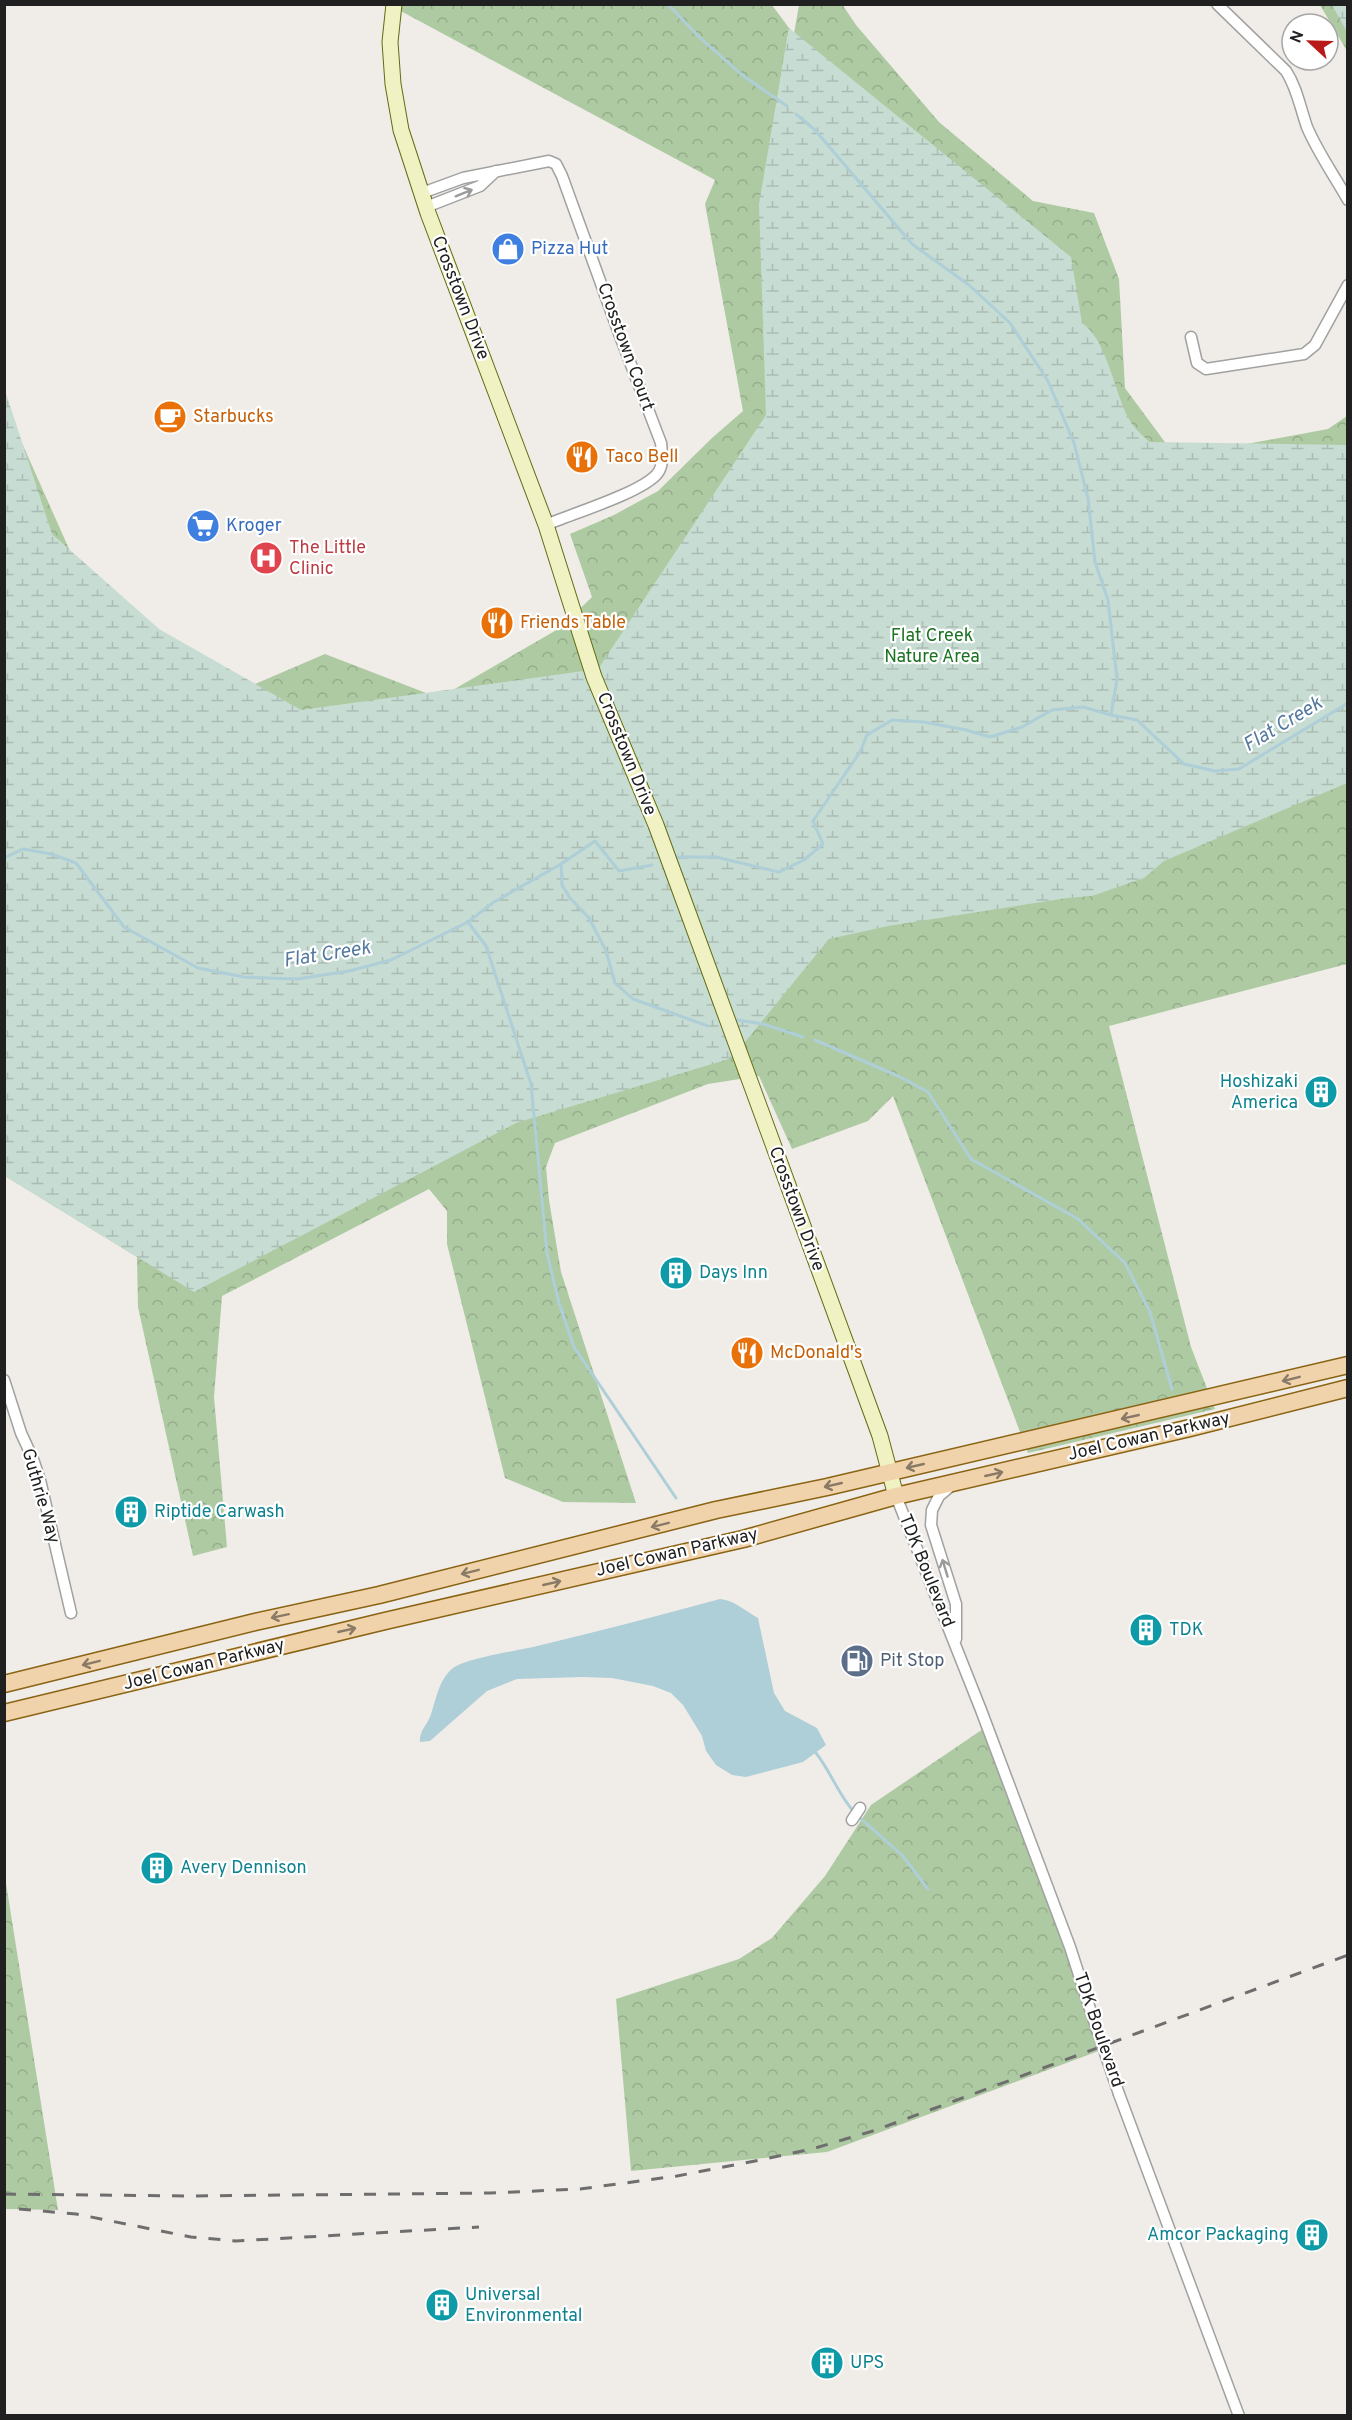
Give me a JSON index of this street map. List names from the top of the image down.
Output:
{
  "streets": {
    "main road": ["Joel Cowan Parkway"],
    "street": [
      "Crosstown Drive",
      "Crosstown Court",
      "Guthrie Way",
      "TDK Boulevard"
    ]
  },
  "crossings": [
    ["Crosstown Drive", "Crosstown Court"],
    ["Crosstown Drive", "Joel Cowan Parkway"],
    ["Crosstown Drive", "TDK Boulevard"],
    ["Joel Cowan Parkway", "TDK Boulevard"]
  ],
  "water": ["Flat Creek"],
  "parks": ["Flat Creek Nature Area"],
  "places": {
    "shop": ["Pizza Hut"],
    "cafe": ["Starbucks"],
    "restaurant": ["Taco Bell", "Friends Table", "McDonald's"],
    "supermarket": ["Kroger"],
    "hospital": ["The Little Clinic"],
    "building": [
      "Hoshizaki America",
      "Days Inn",
      "Riptide Carwash",
      "TDK",
      "Avery Dennison",
      "Amcor Packaging",
      "Universal Environmental",
      "UPS"
    ],
    "fuel station": ["Pit Stop"]
  },
  "north": "left"
}
